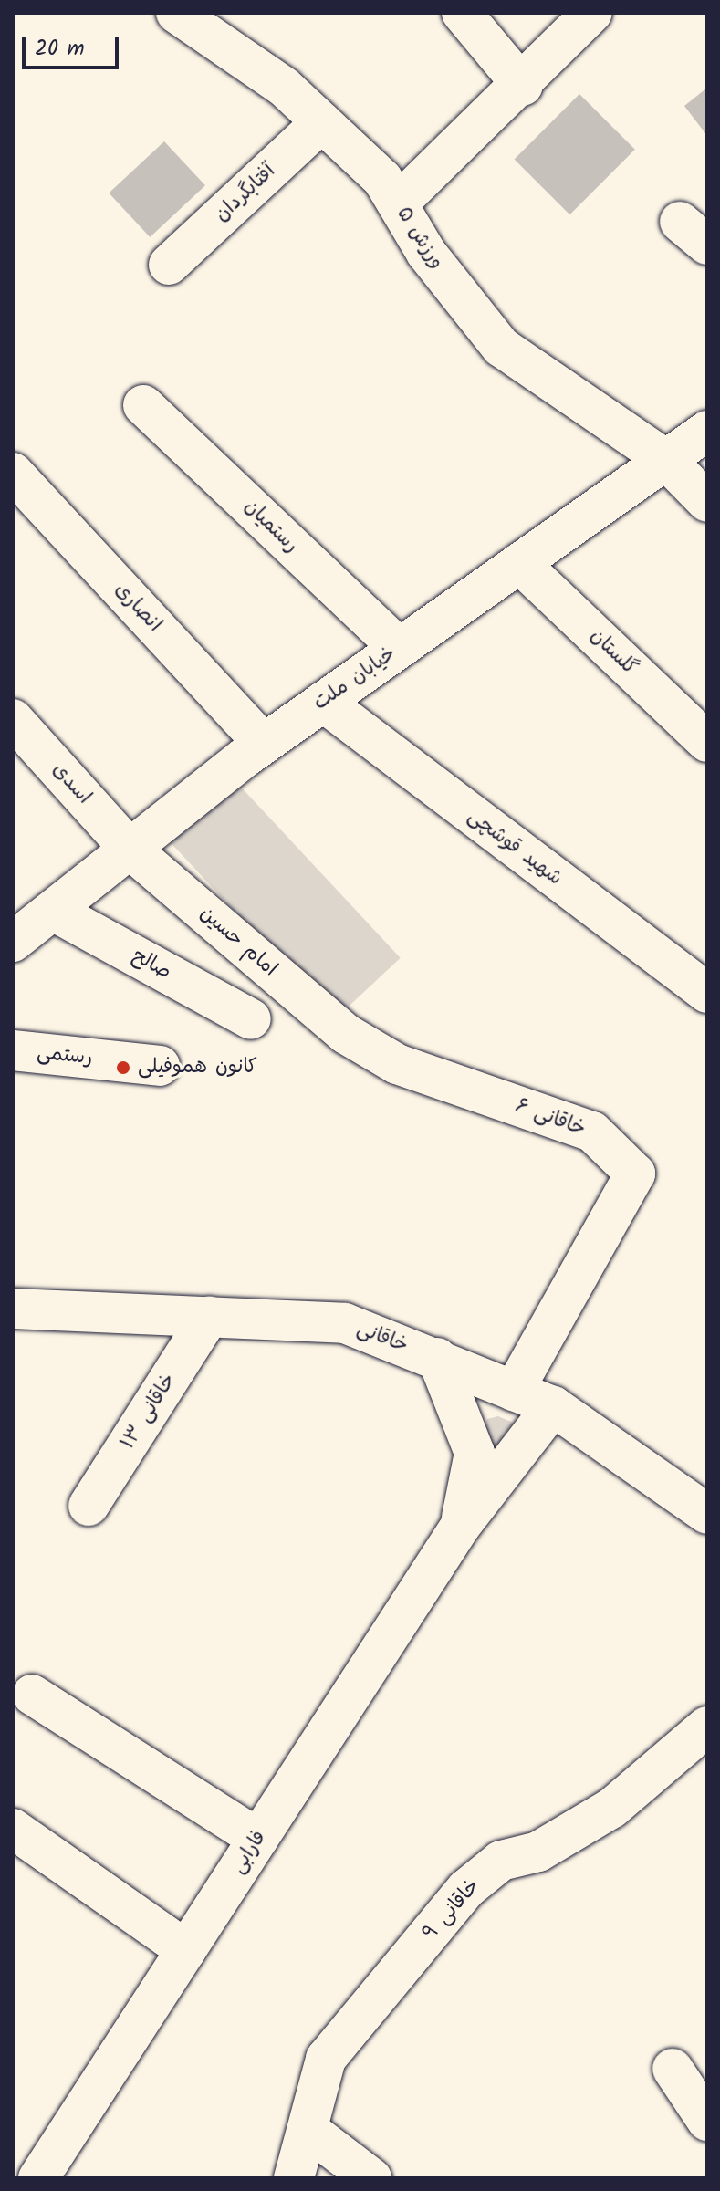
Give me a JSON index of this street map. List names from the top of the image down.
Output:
{
  "streets": {
    "street": [
      "آفتابگردان",
      "ورزش ۵",
      "رستمیان",
      "انصاری",
      "گلستان",
      "خیابان ملت",
      "اسدی",
      "شهید قوشچی",
      "امام حسین",
      "صالح",
      "رستمی",
      "خاقانی ۶",
      "خاقانی",
      "خاقانی ۱۳",
      "فارابی",
      "خاقانی ٩"
    ]
  },
  "crossings": [
    ["آفتابگردان", "ورزش ۵"],
    ["ورزش ۵", "خیابان ملت"],
    ["رستمیان", "خیابان ملت"],
    ["انصاری", "خیابان ملت"],
    ["گلستان", "خیابان ملت"],
    ["خیابان ملت", "اسدی"],
    ["خیابان ملت", "شهید قوشچی"],
    ["خیابان ملت", "امام حسین"],
    ["خیابان ملت", "صالح"],
    ["اسدی", "امام حسین"],
    ["امام حسین", "خاقانی ۶"],
    ["خاقانی ۶", "خاقانی"],
    ["خاقانی", "خاقانی ۱۳"],
    ["خاقانی", "فارابی"]
  ],
  "places": ["کانون هموفیلی"],
  "scale_bar": "20 m"
}
